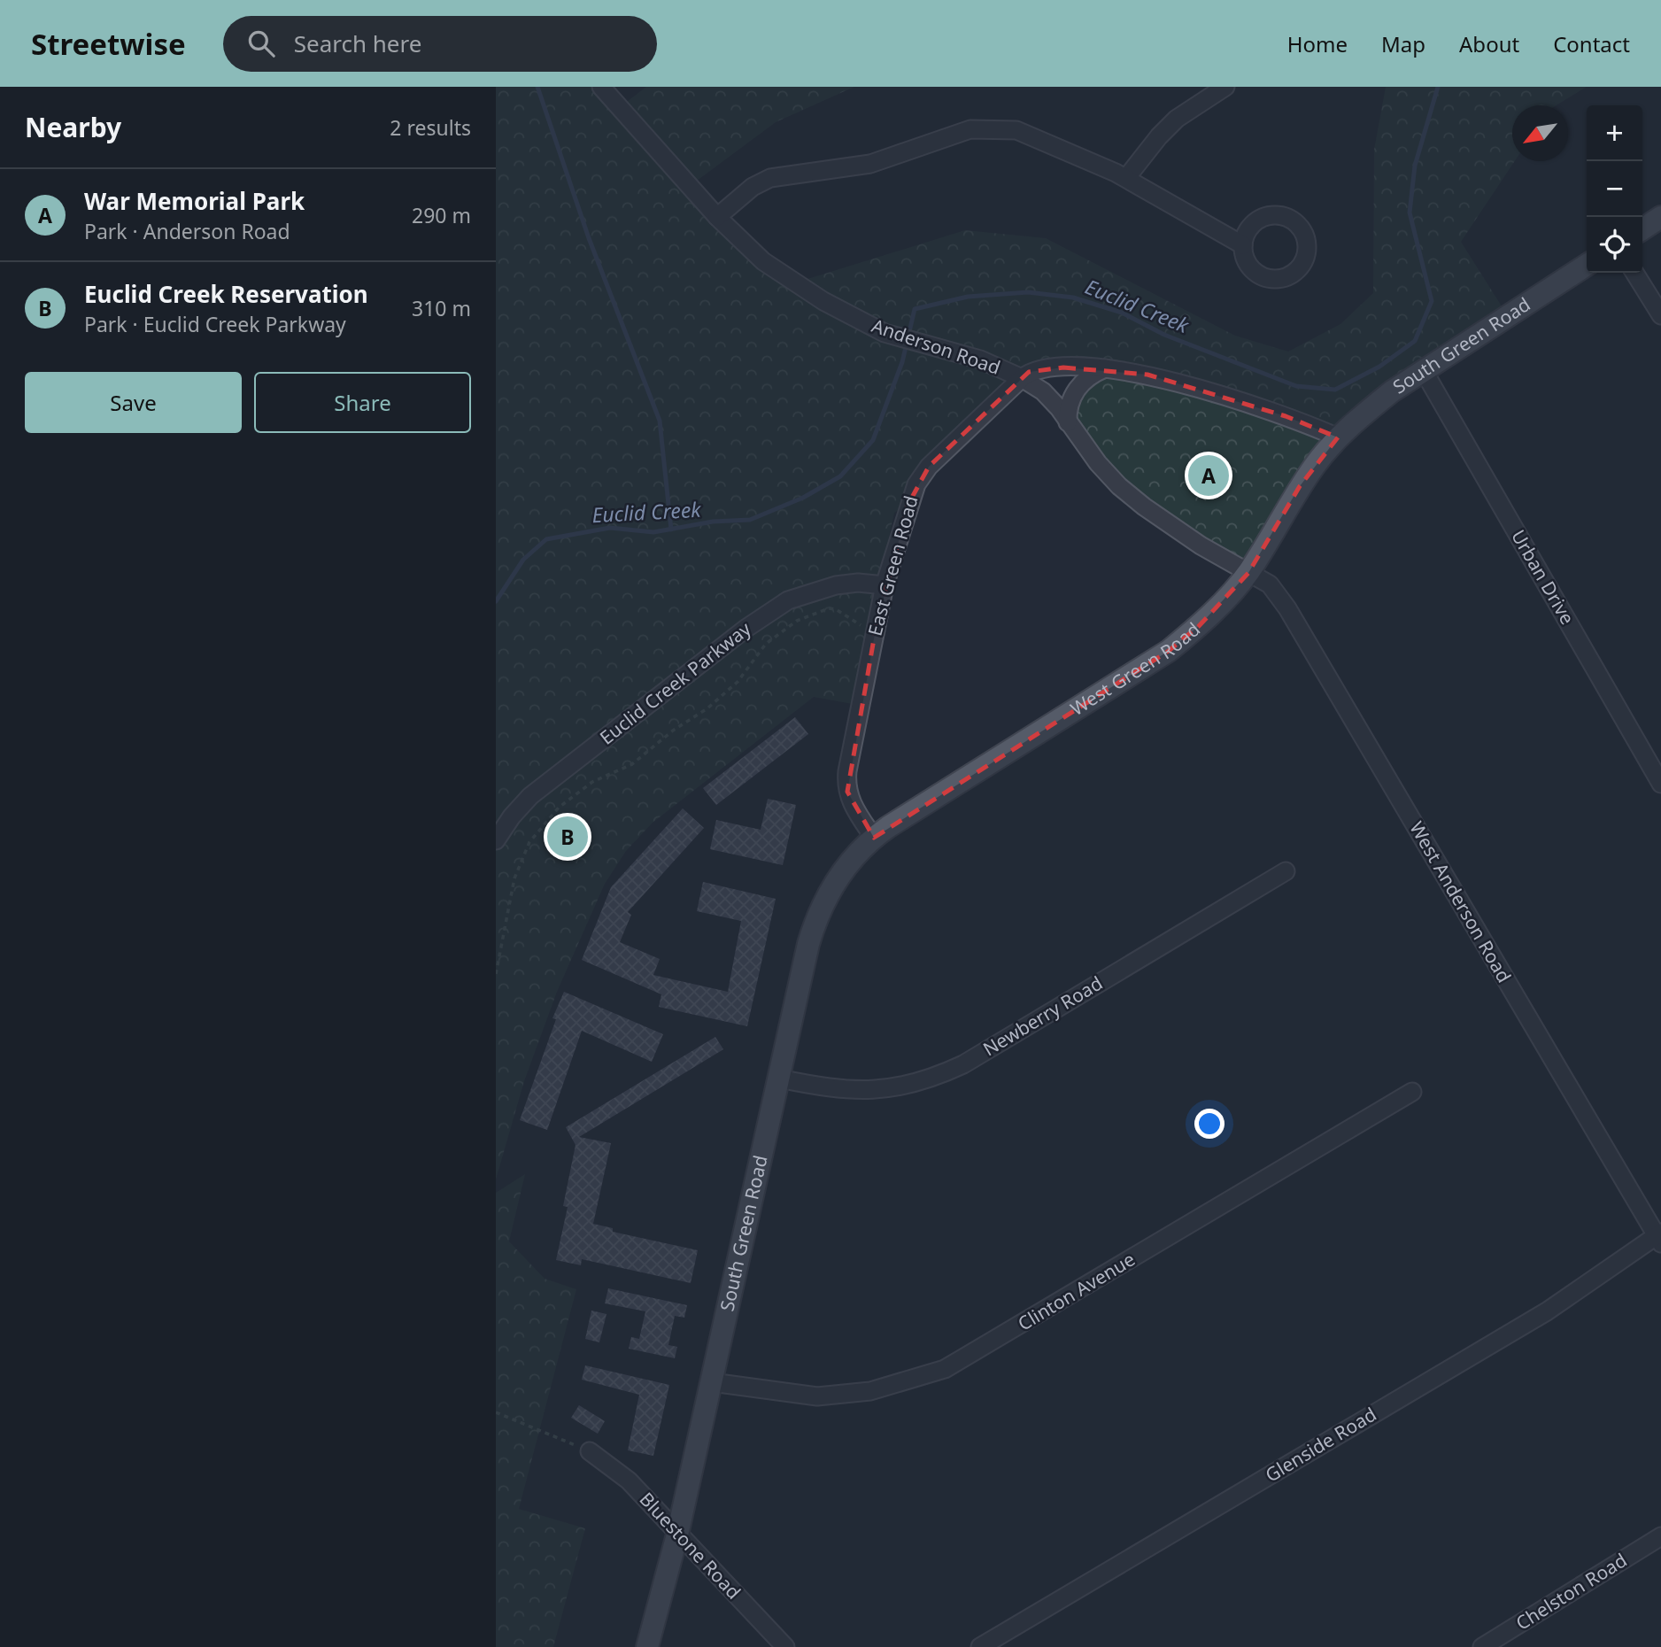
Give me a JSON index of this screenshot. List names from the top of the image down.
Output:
{
  "streets": {
    "main road": ["South Green Road", "West Green Road"],
    "street": [
      "Anderson Road",
      "East Green Road",
      "Urban Drive",
      "Euclid Creek Parkway",
      "West Anderson Road",
      "Newberry Road",
      "Clinton Avenue",
      "Glenside Road",
      "Bluestone Road",
      "Chelston Road"
    ]
  },
  "crossings": [
    ["South Green Road", "East Green Road"],
    ["South Green Road", "Urban Drive"],
    ["South Green Road", "West Green Road"],
    ["South Green Road", "Newberry Road"],
    ["South Green Road", "Clinton Avenue"],
    ["South Green Road", "Bluestone Road"],
    ["Anderson Road", "East Green Road"],
    ["Anderson Road", "West Green Road"],
    ["Anderson Road", "West Anderson Road"],
    ["East Green Road", "West Green Road"],
    ["East Green Road", "Euclid Creek Parkway"],
    ["West Green Road", "West Anderson Road"],
    ["West Anderson Road", "Glenside Road"]
  ],
  "water": ["Euclid Creek"],
  "north": "bottom left",
  "page": {
    "header": "Streetwise",
    "search": "Search here",
    "nav": [
      "Home",
      "Map",
      "About",
      "Contact"
    ],
    "heading": ["Nearby", "2 results"],
    "map_buttons": ["+", "−"],
    "list": [
      {
        "mark": "A",
        "name": "War Memorial Park",
        "note": "Park · Anderson Road",
        "value": "290 m"
      },
      {
        "mark": "B",
        "name": "Euclid Creek Reservation",
        "note": "Park · Euclid Creek Parkway",
        "value": "310 m"
      }
    ],
    "buttons": ["Save", "Share"],
    "pins": ["A", "B"]
  }
}
